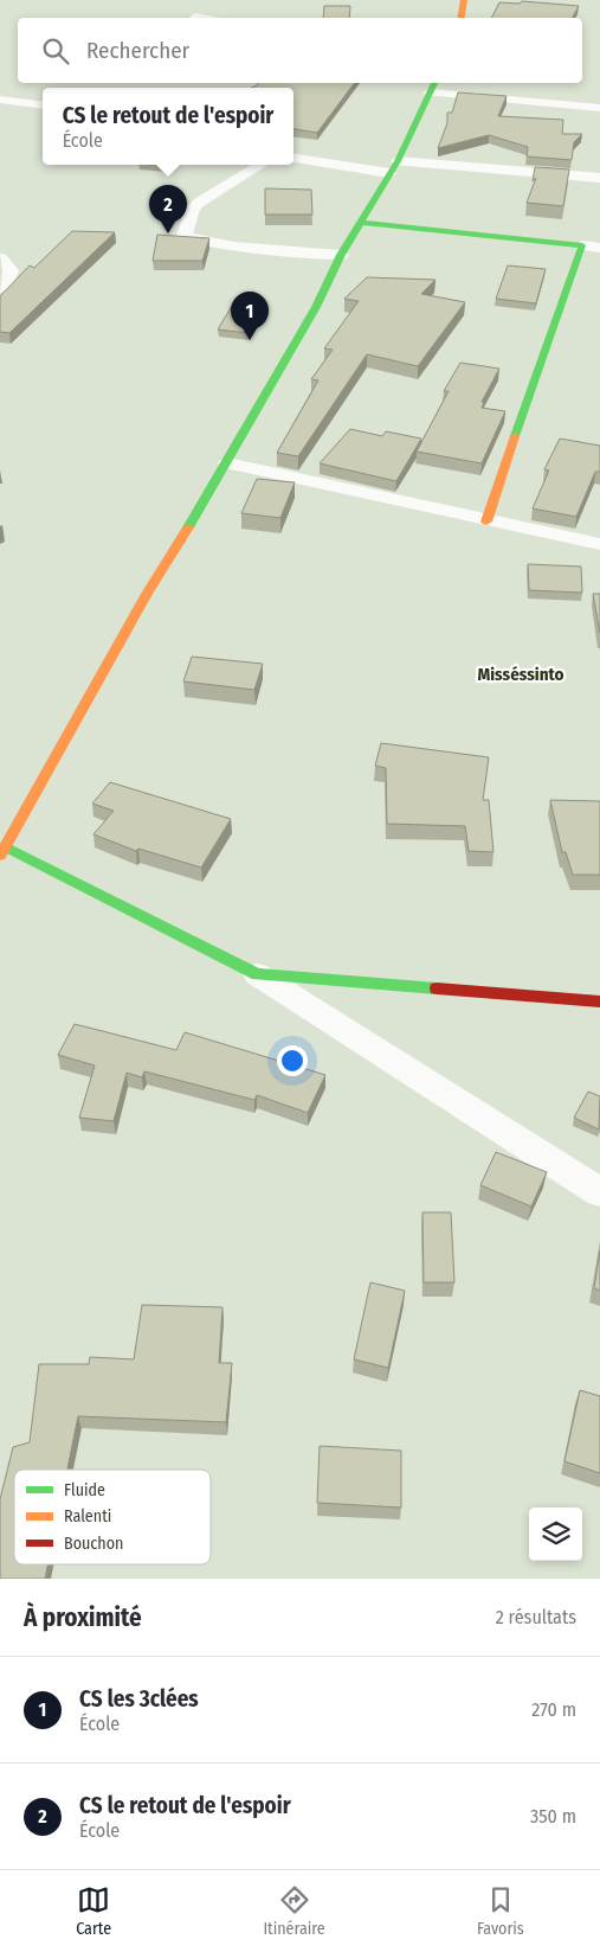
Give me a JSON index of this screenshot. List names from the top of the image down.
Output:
{
  "districts": ["Misséssinto"],
  "legend": ["Fluide", "Ralenti", "Bouchon"],
  "page": {
    "search": "Rechercher",
    "popup": ["CS le retout de l'espoir", "École"],
    "pins": ["2", "1"],
    "heading": ["À proximité", "2 résultats"],
    "list": [
      {
        "mark": "1",
        "name": "CS les 3clées",
        "note": "École",
        "value": "270 m"
      },
      {
        "mark": "2",
        "name": "CS le retout de l'espoir",
        "note": "École",
        "value": "350 m"
      }
    ],
    "nav": ["Carte", "Itinéraire", "Favoris"]
  }
}
